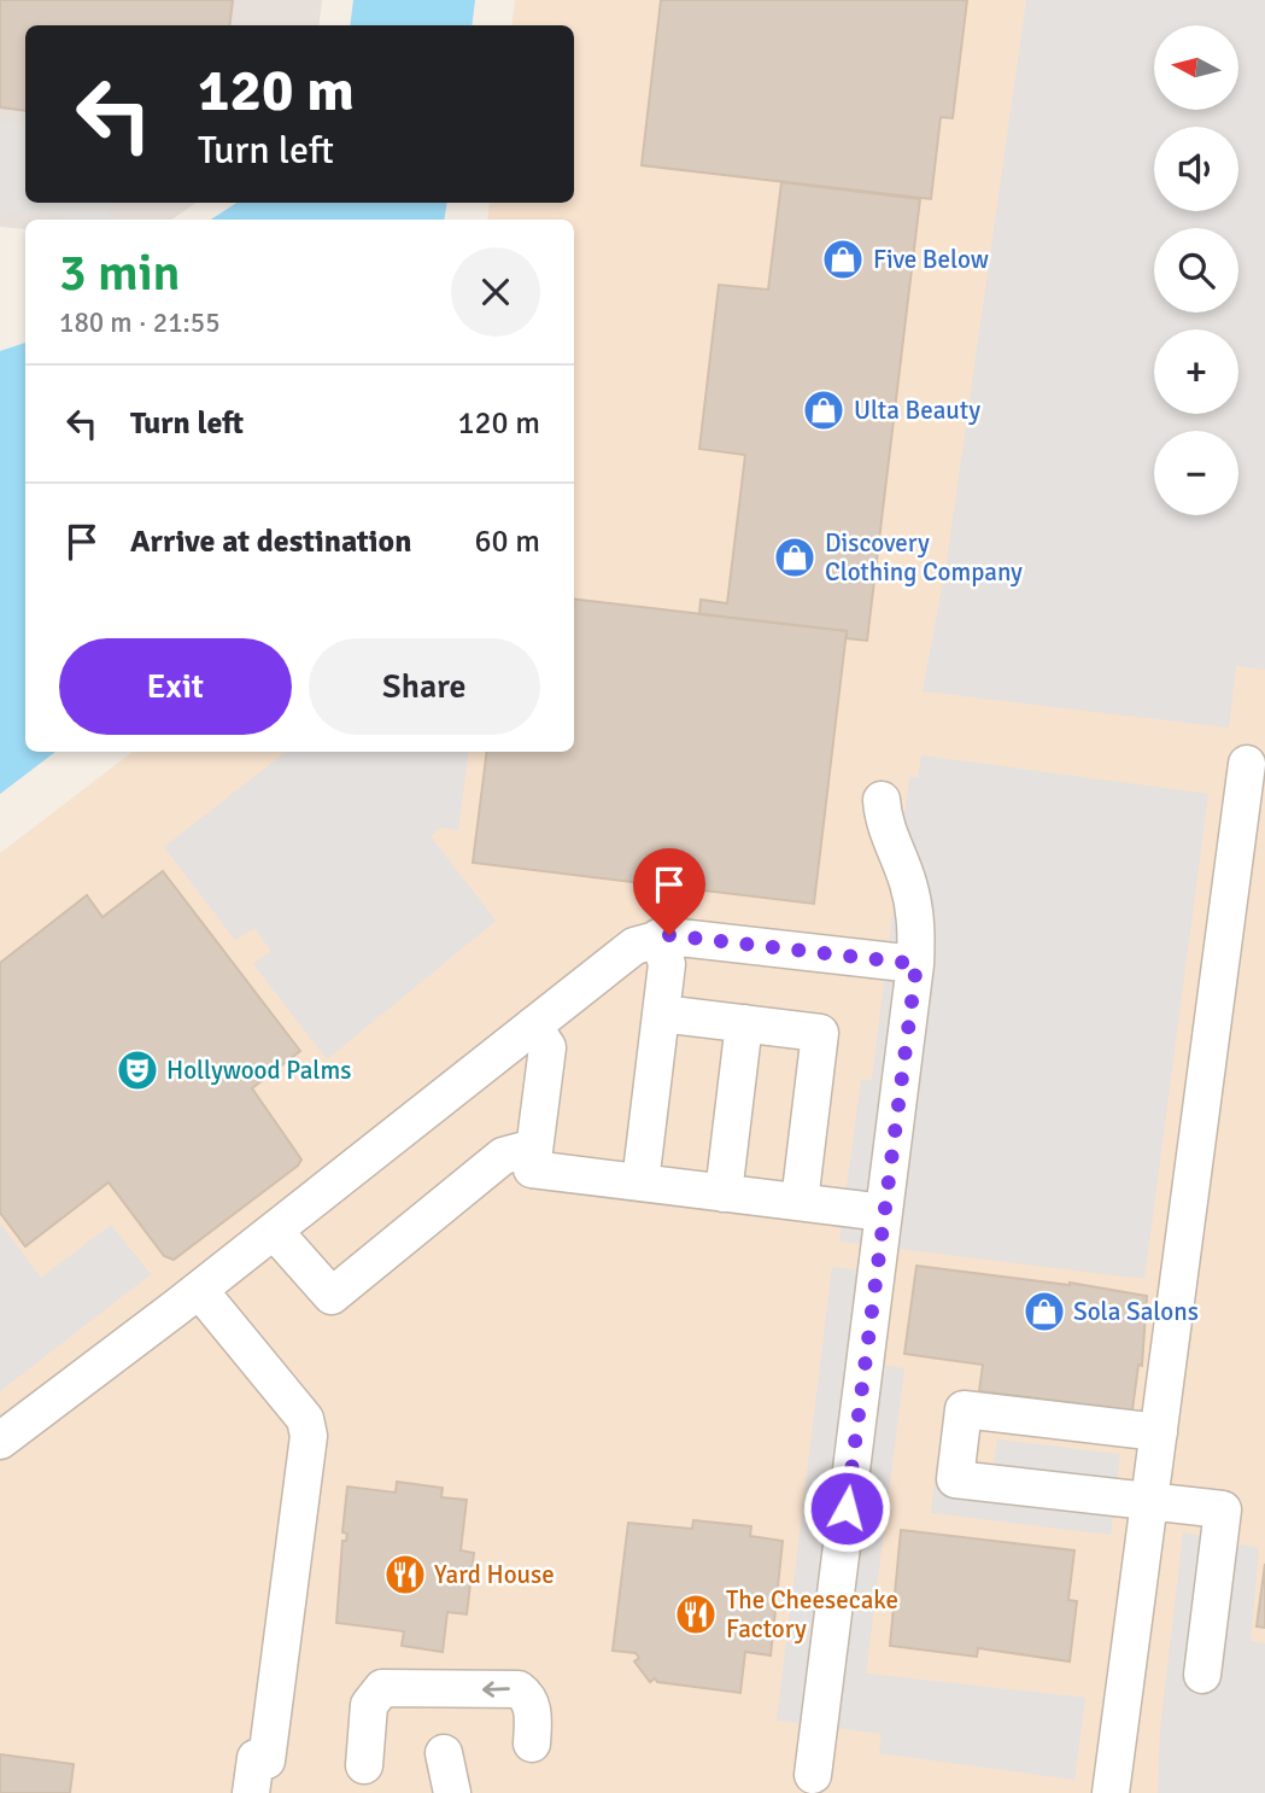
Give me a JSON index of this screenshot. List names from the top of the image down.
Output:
{
  "places": {
    "shop": [
      "Five Below",
      "Ulta Beauty",
      "Discovery Clothing Company",
      "Sola Salons"
    ],
    "theatre": ["Hollywood Palms"],
    "restaurant": ["Yard House", "The Cheesecake Factory"]
  },
  "north": "left",
  "page": {
    "map_buttons": ["+", "−"],
    "turn": ["120 m", "Turn left"],
    "heading": ["3 min", "180 m · 21:55"],
    "list": [
      {
        "name": "Turn left",
        "value": "120 m"
      },
      {
        "name": "Arrive at destination",
        "value": "60 m"
      }
    ],
    "buttons": ["Exit", "Share"]
  }
}
